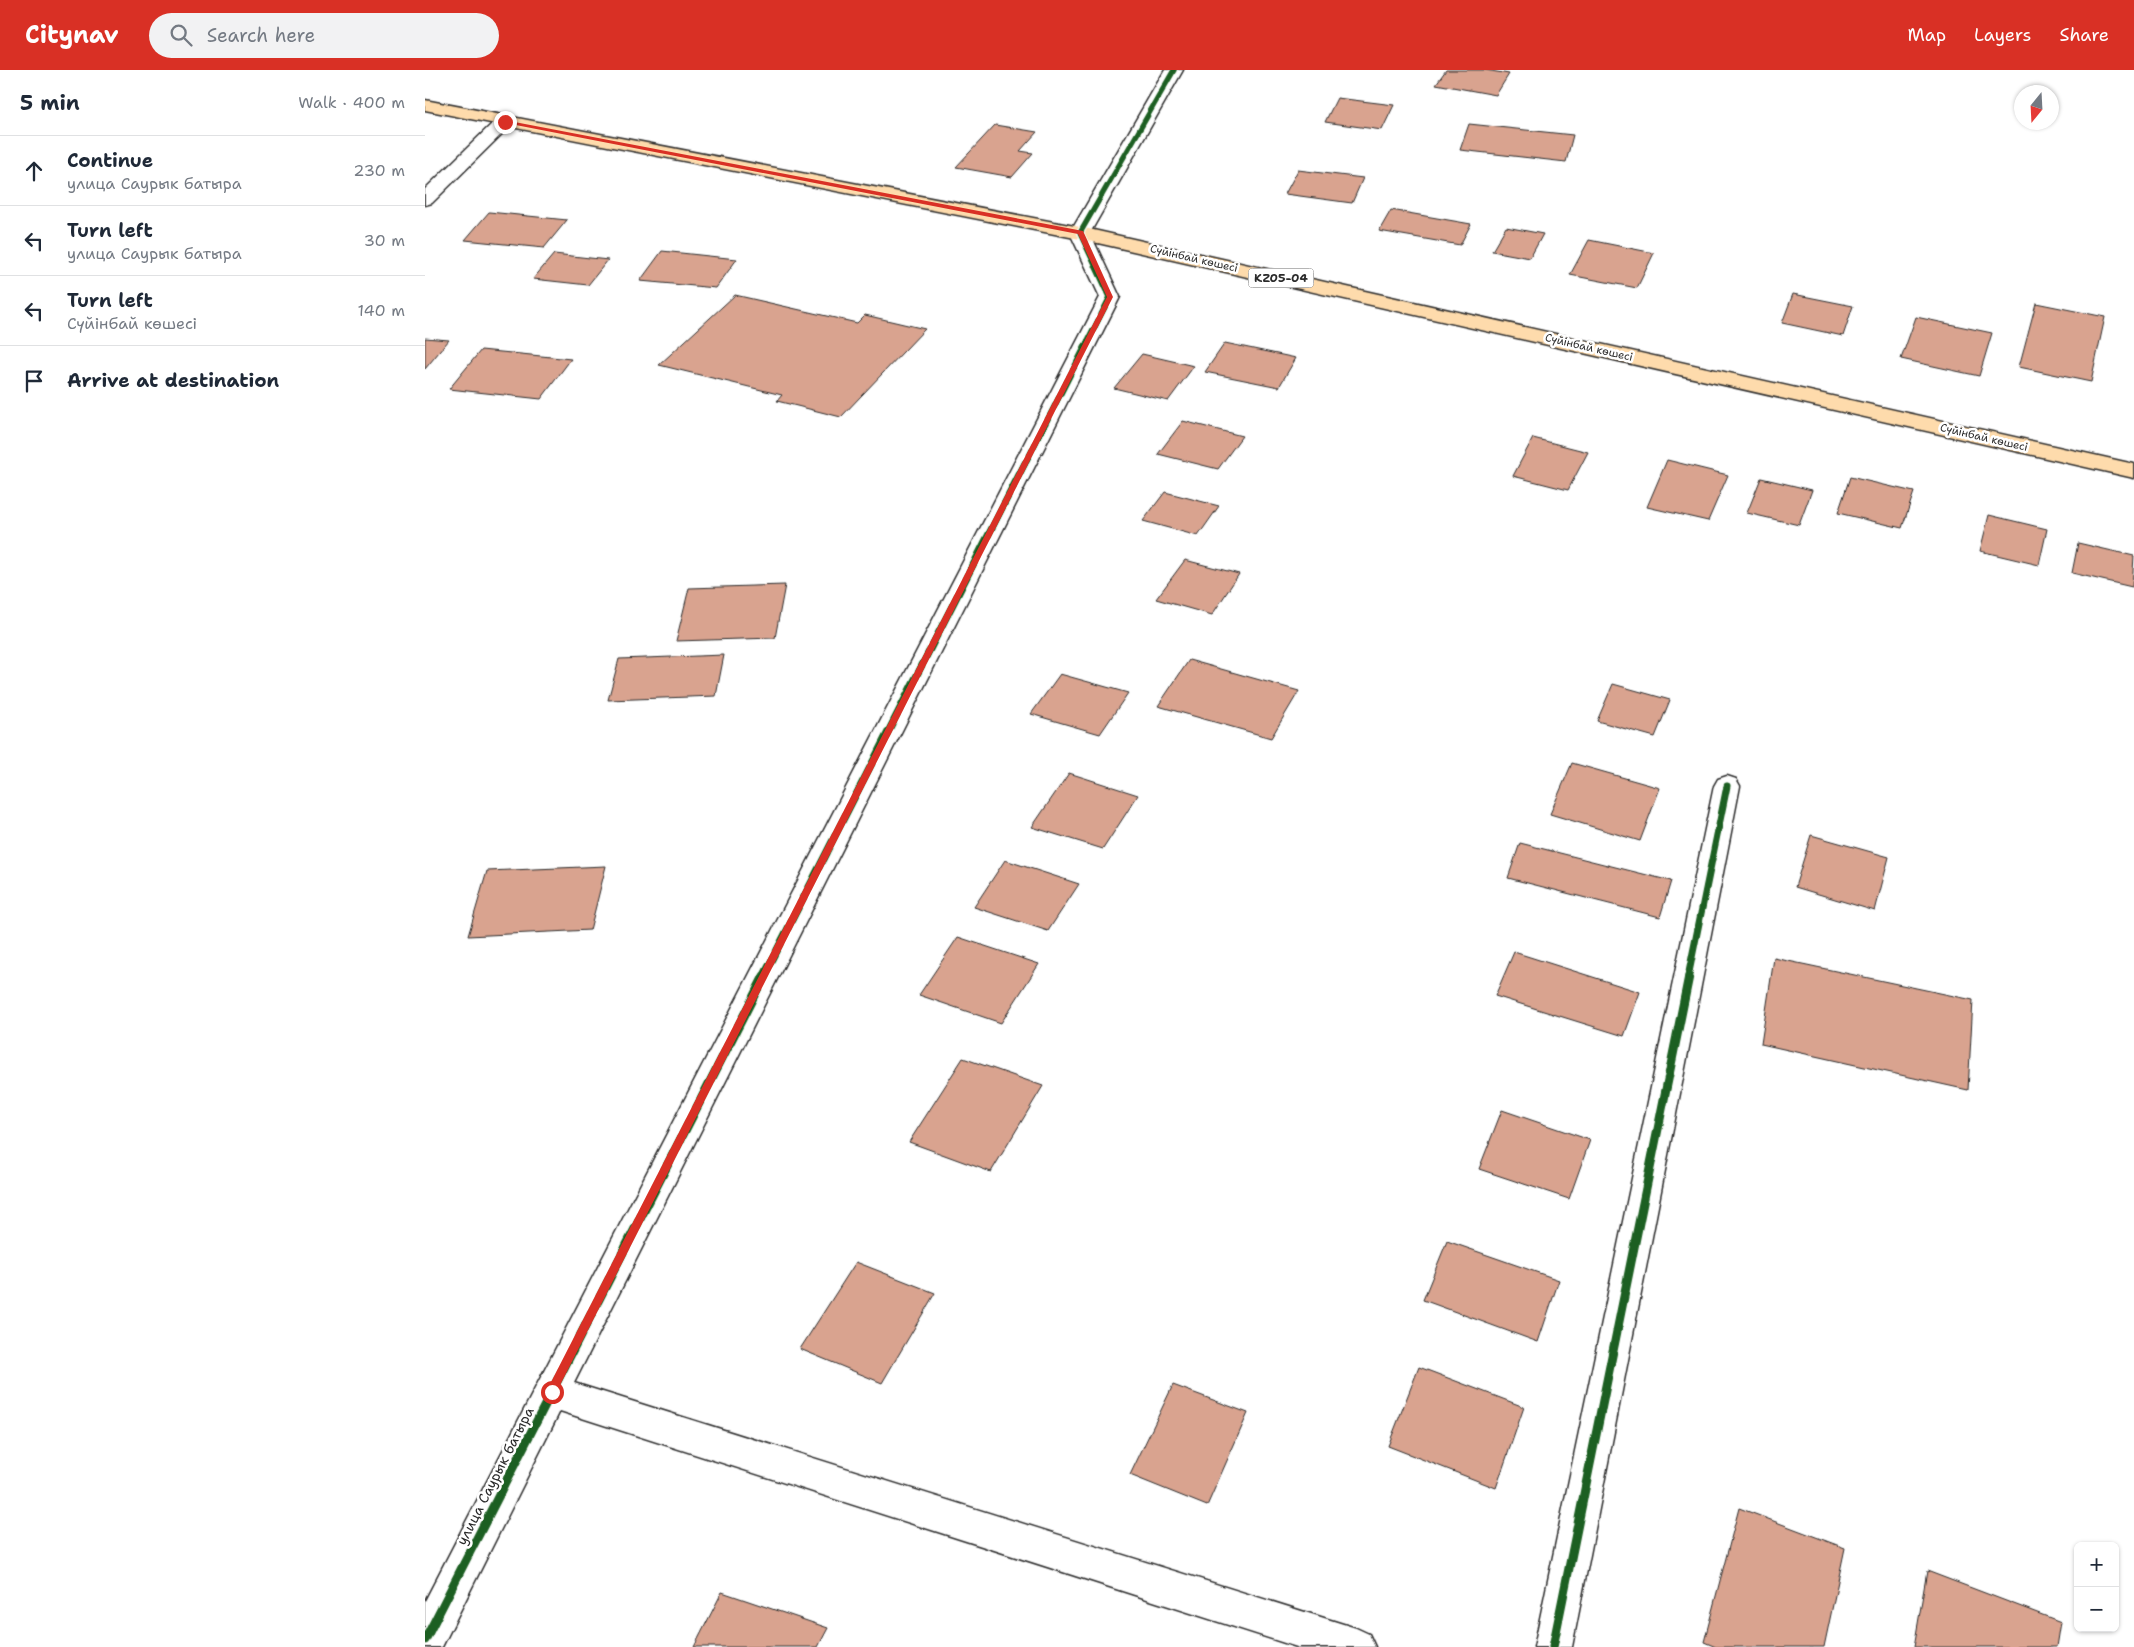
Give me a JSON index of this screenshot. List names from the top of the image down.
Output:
{
  "streets": {
    "main road": ["Сүйінбай көшесі", "KZ05-04"],
    "street": ["улица Саурык батыра"]
  },
  "crossings": [
    ["Сүйінбай көшесі", "улица Саурык батыра"]
  ],
  "north": "bottom",
  "page": {
    "header": "Citynav",
    "search": "Search here",
    "nav": ["Map", "Layers", "Share"],
    "heading": ["5 min", "Walk · 400 m"],
    "list": [
      ["Continue", "улица Саурык батыра", "230 m"],
      ["Turn left", "улица Саурык батыра", "30 m"],
      ["Turn left", "Сүйінбай көшесі", "140 m"],
      "Arrive at destination"
    ],
    "map_buttons": ["+", "−"]
  }
}
